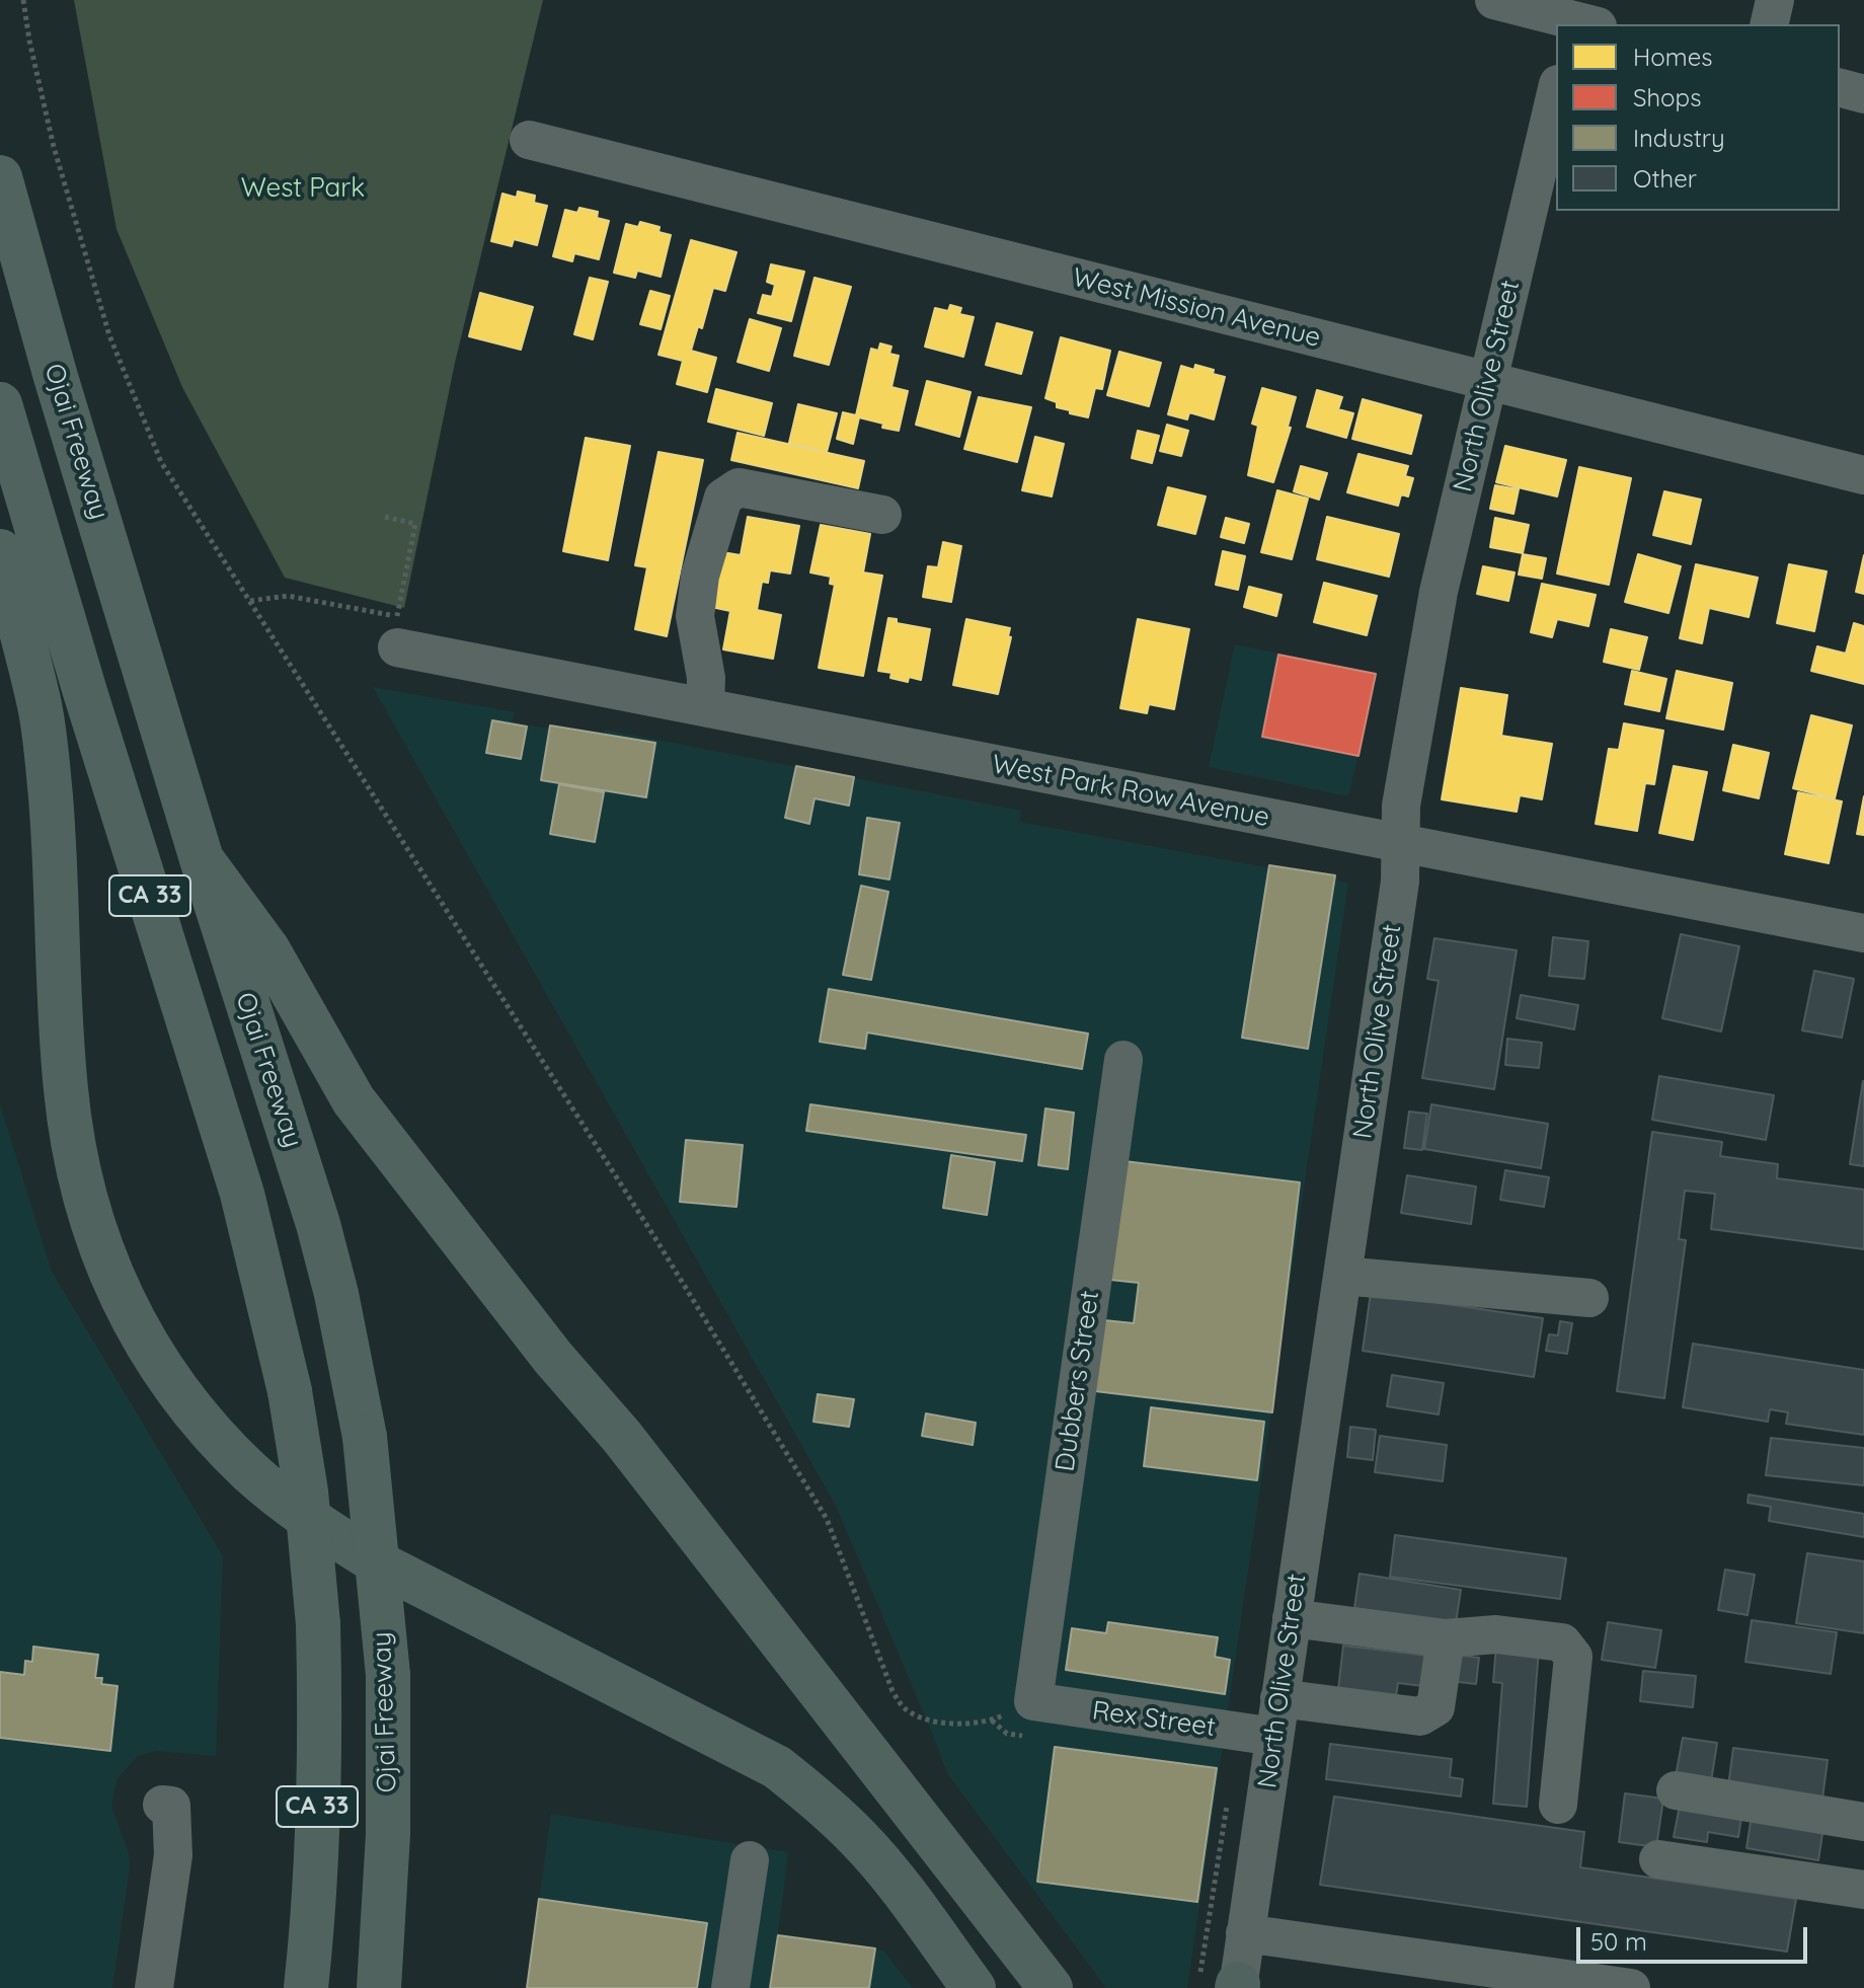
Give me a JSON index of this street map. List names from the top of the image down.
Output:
{
  "streets": {
    "highway": ["Ojai Freeway", "CA 33"],
    "street": [
      "West Mission Avenue",
      "North Olive Street",
      "West Park Row Avenue",
      "Dubbers Street",
      "Rex Street"
    ]
  },
  "crossings": [
    ["West Mission Avenue", "North Olive Street"],
    ["North Olive Street", "West Park Row Avenue"],
    ["North Olive Street", "Rex Street"],
    ["Dubbers Street", "Rex Street"]
  ],
  "parks": ["West Park"],
  "legend": [
    "Homes",
    "Shops",
    "Industry",
    "Other"
  ],
  "scale_bar": "50 m"
}
